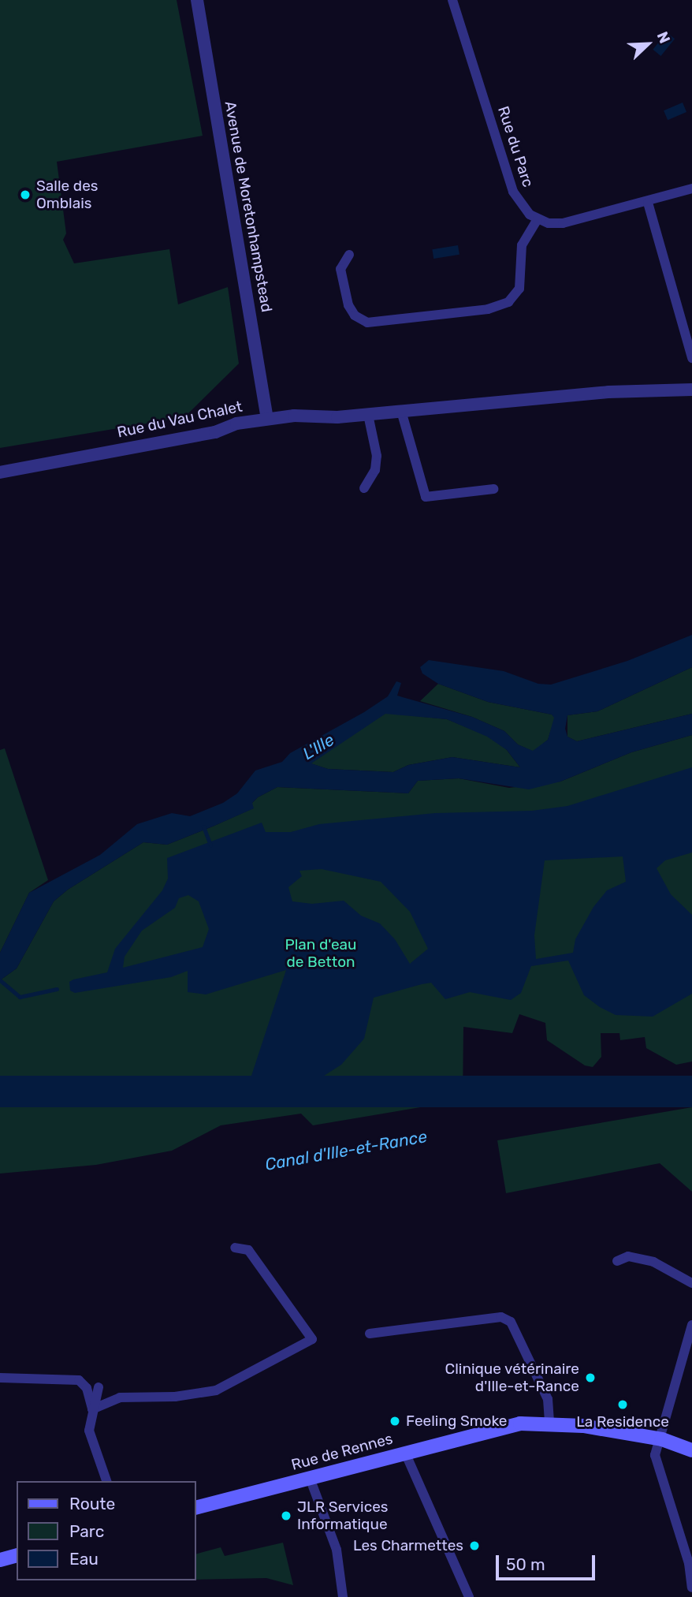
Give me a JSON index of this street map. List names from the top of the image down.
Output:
{
  "streets": {
    "main road": ["Rue de Rennes"],
    "street": ["Rue du Parc", "Avenue de Moretonhampstead", "Rue du Vau Chalet"]
  },
  "crossings": [
    ["Avenue de Moretonhampstead", "Rue du Vau Chalet"]
  ],
  "water": ["L'Ille", "Canal d'Ille-et-Rance"],
  "parks": ["Plan d'eau de Betton"],
  "places": [
    "Salle des Omblais",
    "Clinique vétérinaire d'Ille-et-Rance",
    "La Residence",
    "Feeling Smoke",
    "JLR Services Informatique",
    "Les Charmettes"
  ],
  "legend": ["Route", "Parc", "Eau"],
  "scale_bar": "50 m",
  "north": "top right"
}
